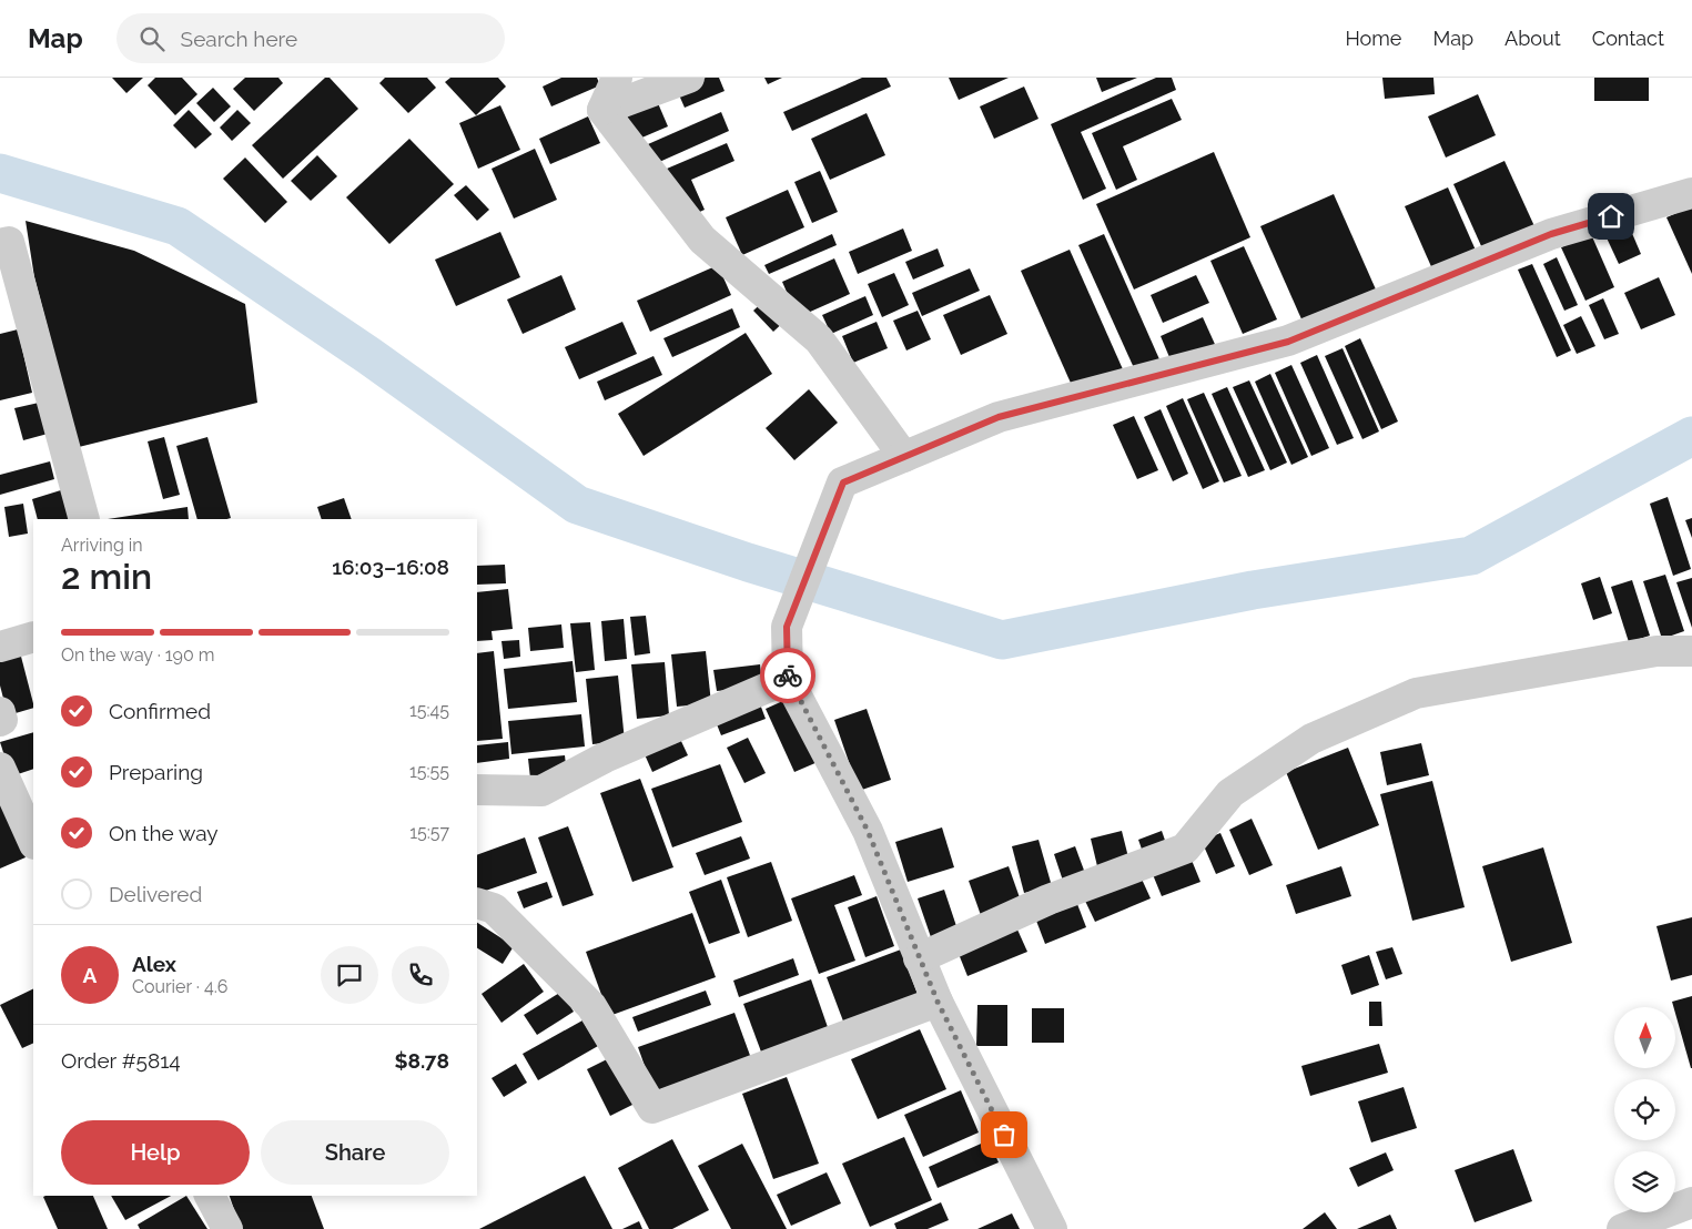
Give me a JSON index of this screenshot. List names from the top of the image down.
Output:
{
  "north": "top",
  "page": {
    "header": "Map",
    "search": "Search here",
    "nav": [
      "Home",
      "Map",
      "About",
      "Contact"
    ],
    "heading": ["2 min", "Arriving in", "16:03–16:08"],
    "panel": [
      "Alex",
      "Courier · 4.6",
      "Order #5814",
      "$8.78"
    ],
    "bar": "On the way · 190 m",
    "list": [
      ["Confirmed", "15:45"],
      ["Preparing", "15:55"],
      ["On the way", "15:57"],
      "Delivered"
    ],
    "round": "A",
    "buttons": ["Help", "Share"]
  }
}
